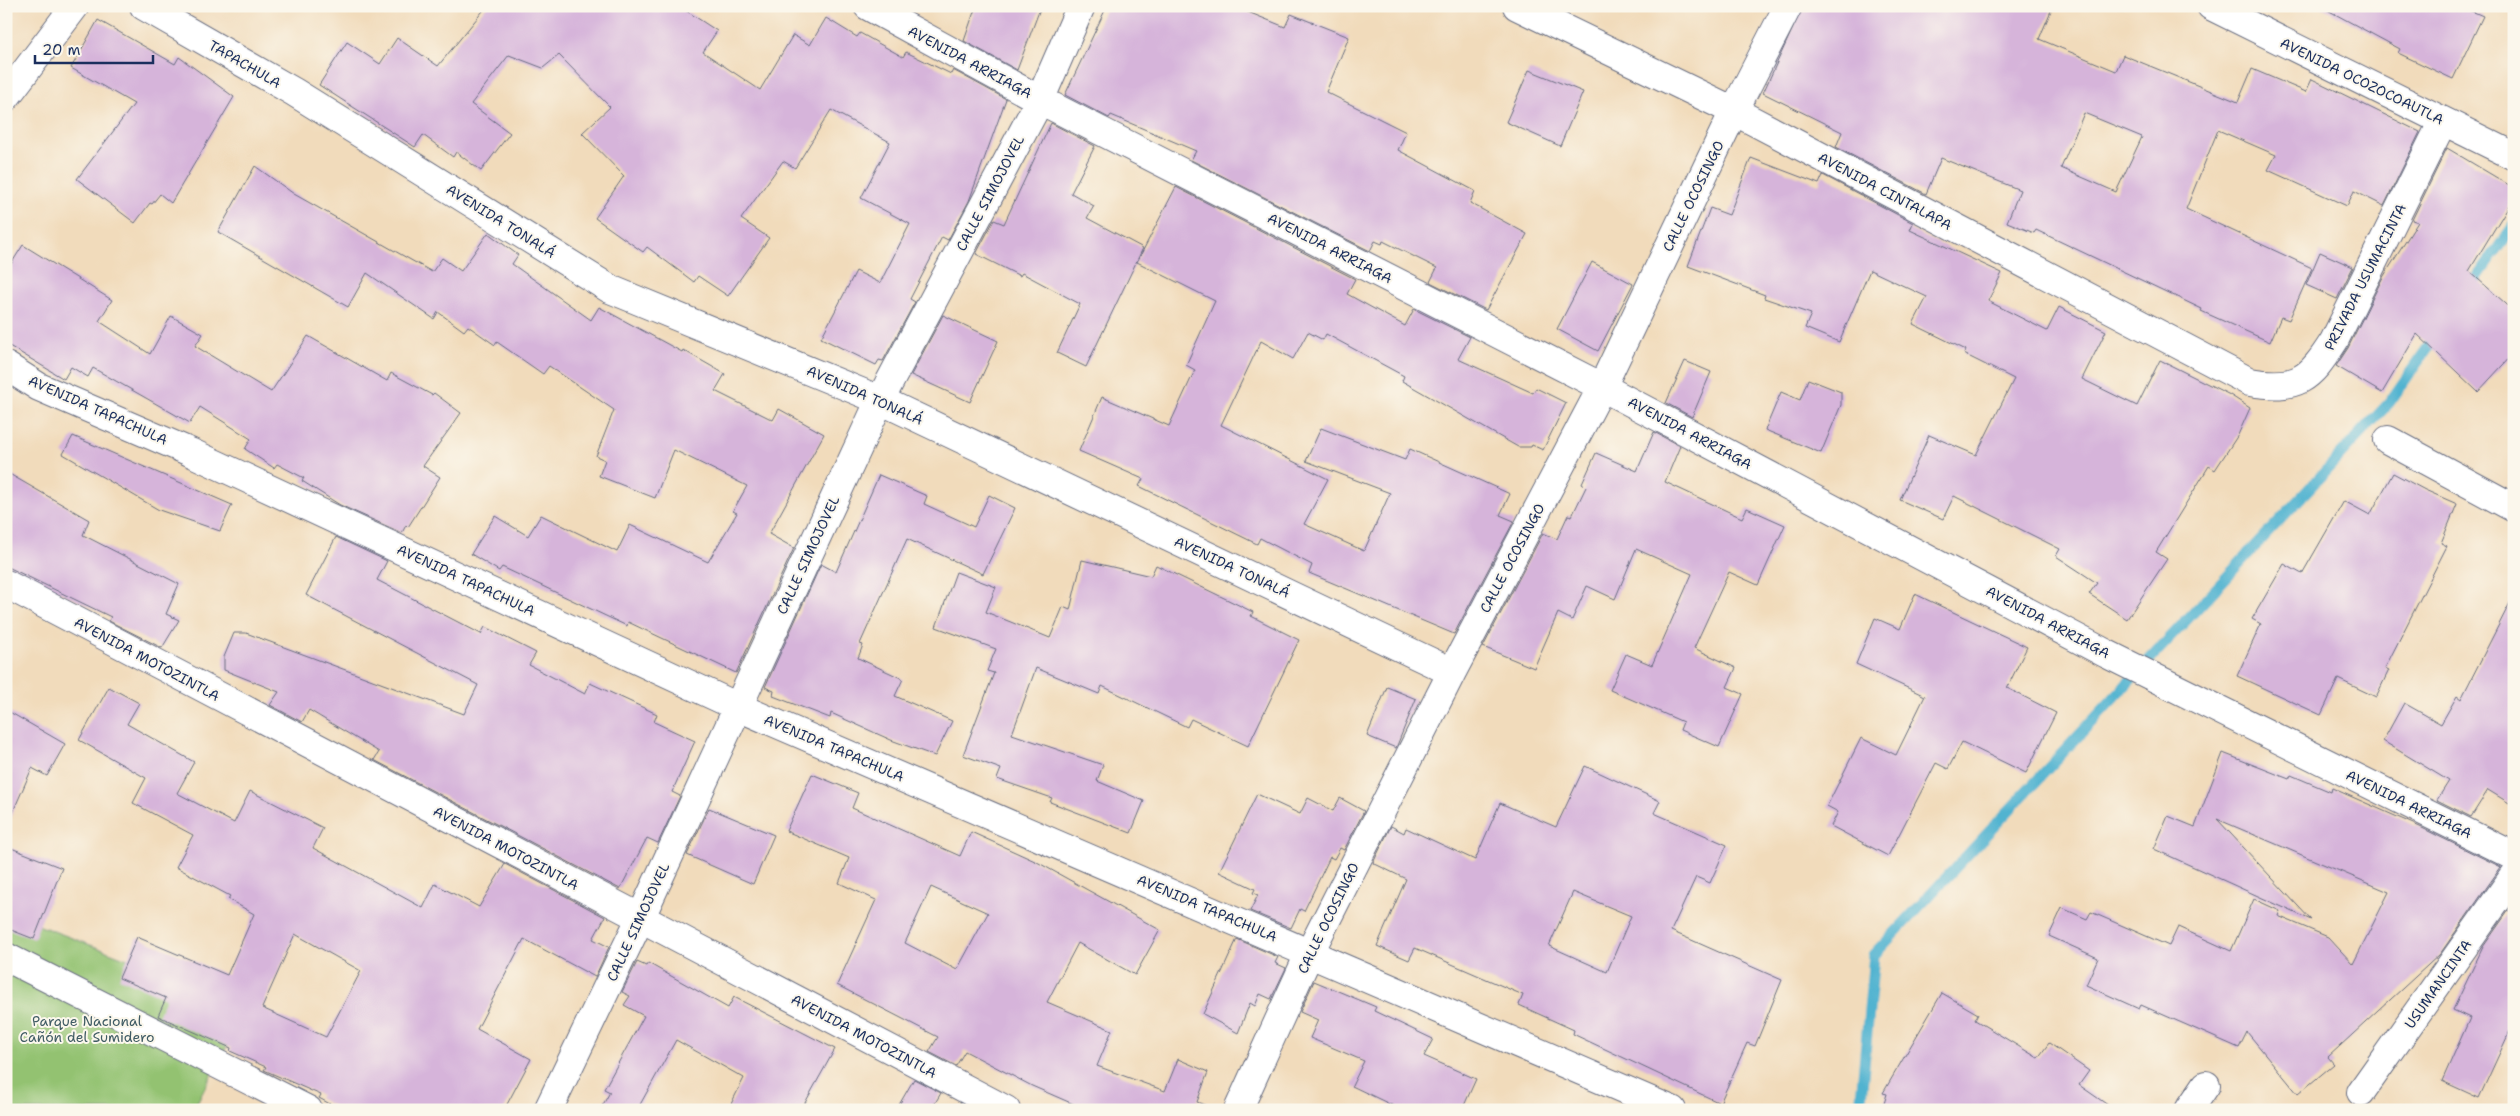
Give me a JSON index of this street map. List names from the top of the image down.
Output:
{
  "streets": {
    "street": [
      "AVENIDA ARRIAGA",
      "TAPACHULA",
      "AVENIDA OCOZOCOAUTLA",
      "AVENIDA CINTALAPA",
      "CALLE SIMOJOVEL",
      "CALLE OCOSINGO",
      "AVENIDA TONALÁ",
      "PRIVADA USUMACINTA",
      "AVENIDA TAPACHULA",
      "AVENIDA MOTOZINTLA",
      "USUMANCINTA"
    ]
  },
  "crossings": [
    ["AVENIDA ARRIAGA", "CALLE SIMOJOVEL"],
    ["AVENIDA ARRIAGA", "CALLE OCOSINGO"],
    ["TAPACHULA", "AVENIDA TONALÁ"],
    ["AVENIDA OCOZOCOAUTLA", "PRIVADA USUMACINTA"],
    ["AVENIDA CINTALAPA", "CALLE OCOSINGO"],
    ["AVENIDA CINTALAPA", "PRIVADA USUMACINTA"],
    ["CALLE SIMOJOVEL", "AVENIDA TONALÁ"],
    ["CALLE SIMOJOVEL", "AVENIDA TAPACHULA"],
    ["CALLE SIMOJOVEL", "AVENIDA MOTOZINTLA"],
    ["CALLE OCOSINGO", "AVENIDA TONALÁ"],
    ["CALLE OCOSINGO", "AVENIDA TAPACHULA"]
  ],
  "parks": ["Parque Nacional Cañón del Sumidero"],
  "scale_bar": "20 m"
}
